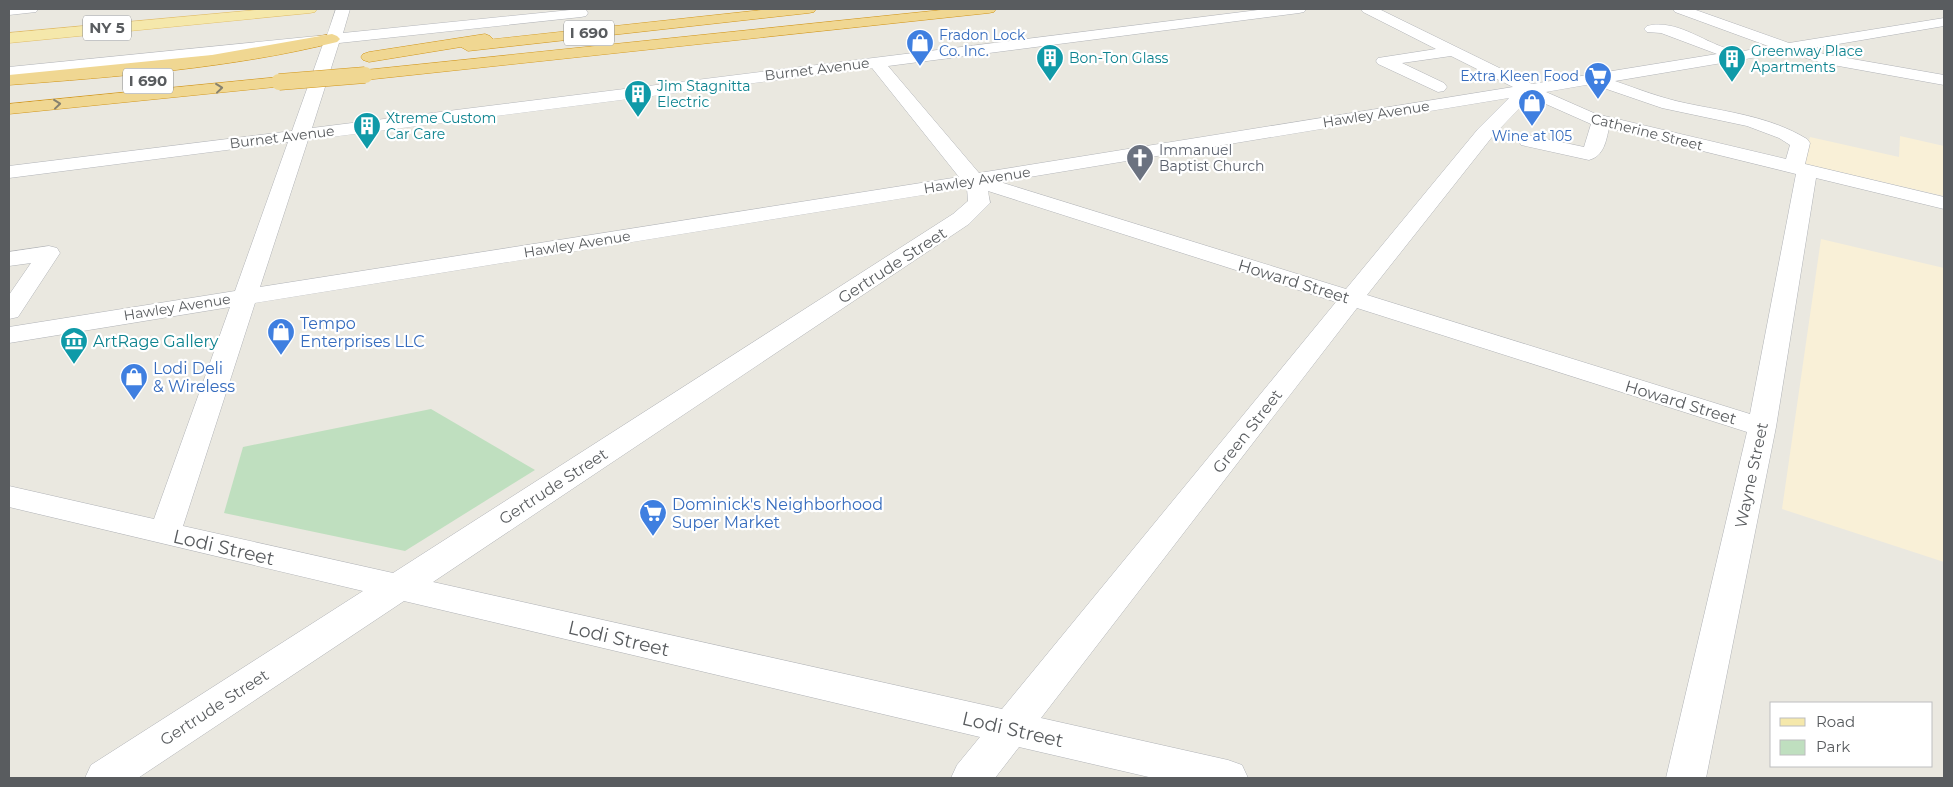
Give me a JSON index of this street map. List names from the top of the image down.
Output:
{
  "streets": {
    "highway": ["I 690"],
    "main road": ["NY 5"],
    "street": [
      "Burnet Avenue",
      "Hawley Avenue",
      "Catherine Street",
      "Gertrude Street",
      "Howard Street",
      "Green Street",
      "Wayne Street",
      "Lodi Street"
    ]
  },
  "crossings": [
    ["Burnet Avenue", "Howard Street"],
    ["Hawley Avenue", "Catherine Street"],
    ["Hawley Avenue", "Gertrude Street"],
    ["Hawley Avenue", "Howard Street"],
    ["Hawley Avenue", "Green Street"],
    ["Catherine Street", "Green Street"],
    ["Catherine Street", "Wayne Street"],
    ["Gertrude Street", "Howard Street"],
    ["Gertrude Street", "Lodi Street"],
    ["Howard Street", "Green Street"],
    ["Howard Street", "Wayne Street"],
    ["Green Street", "Lodi Street"]
  ],
  "places": {
    "shop": [
      "Fradon Lock Co. Inc.",
      "Wine at 105",
      "Tempo Enterprises LLC",
      "Lodi Deli & Wireless"
    ],
    "building": [
      "Bon-Ton Glass",
      "Greenway Place Apartments",
      "Jim Stagnitta Electric",
      "Xtreme Custom Car Care"
    ],
    "supermarket": ["Extra Kleen Food", "Dominick's Neighborhood Super Market"],
    "church": ["Immanuel Baptist Church"],
    "museum": ["ArtRage Gallery"]
  },
  "legend": ["Road", "Park"]
}
